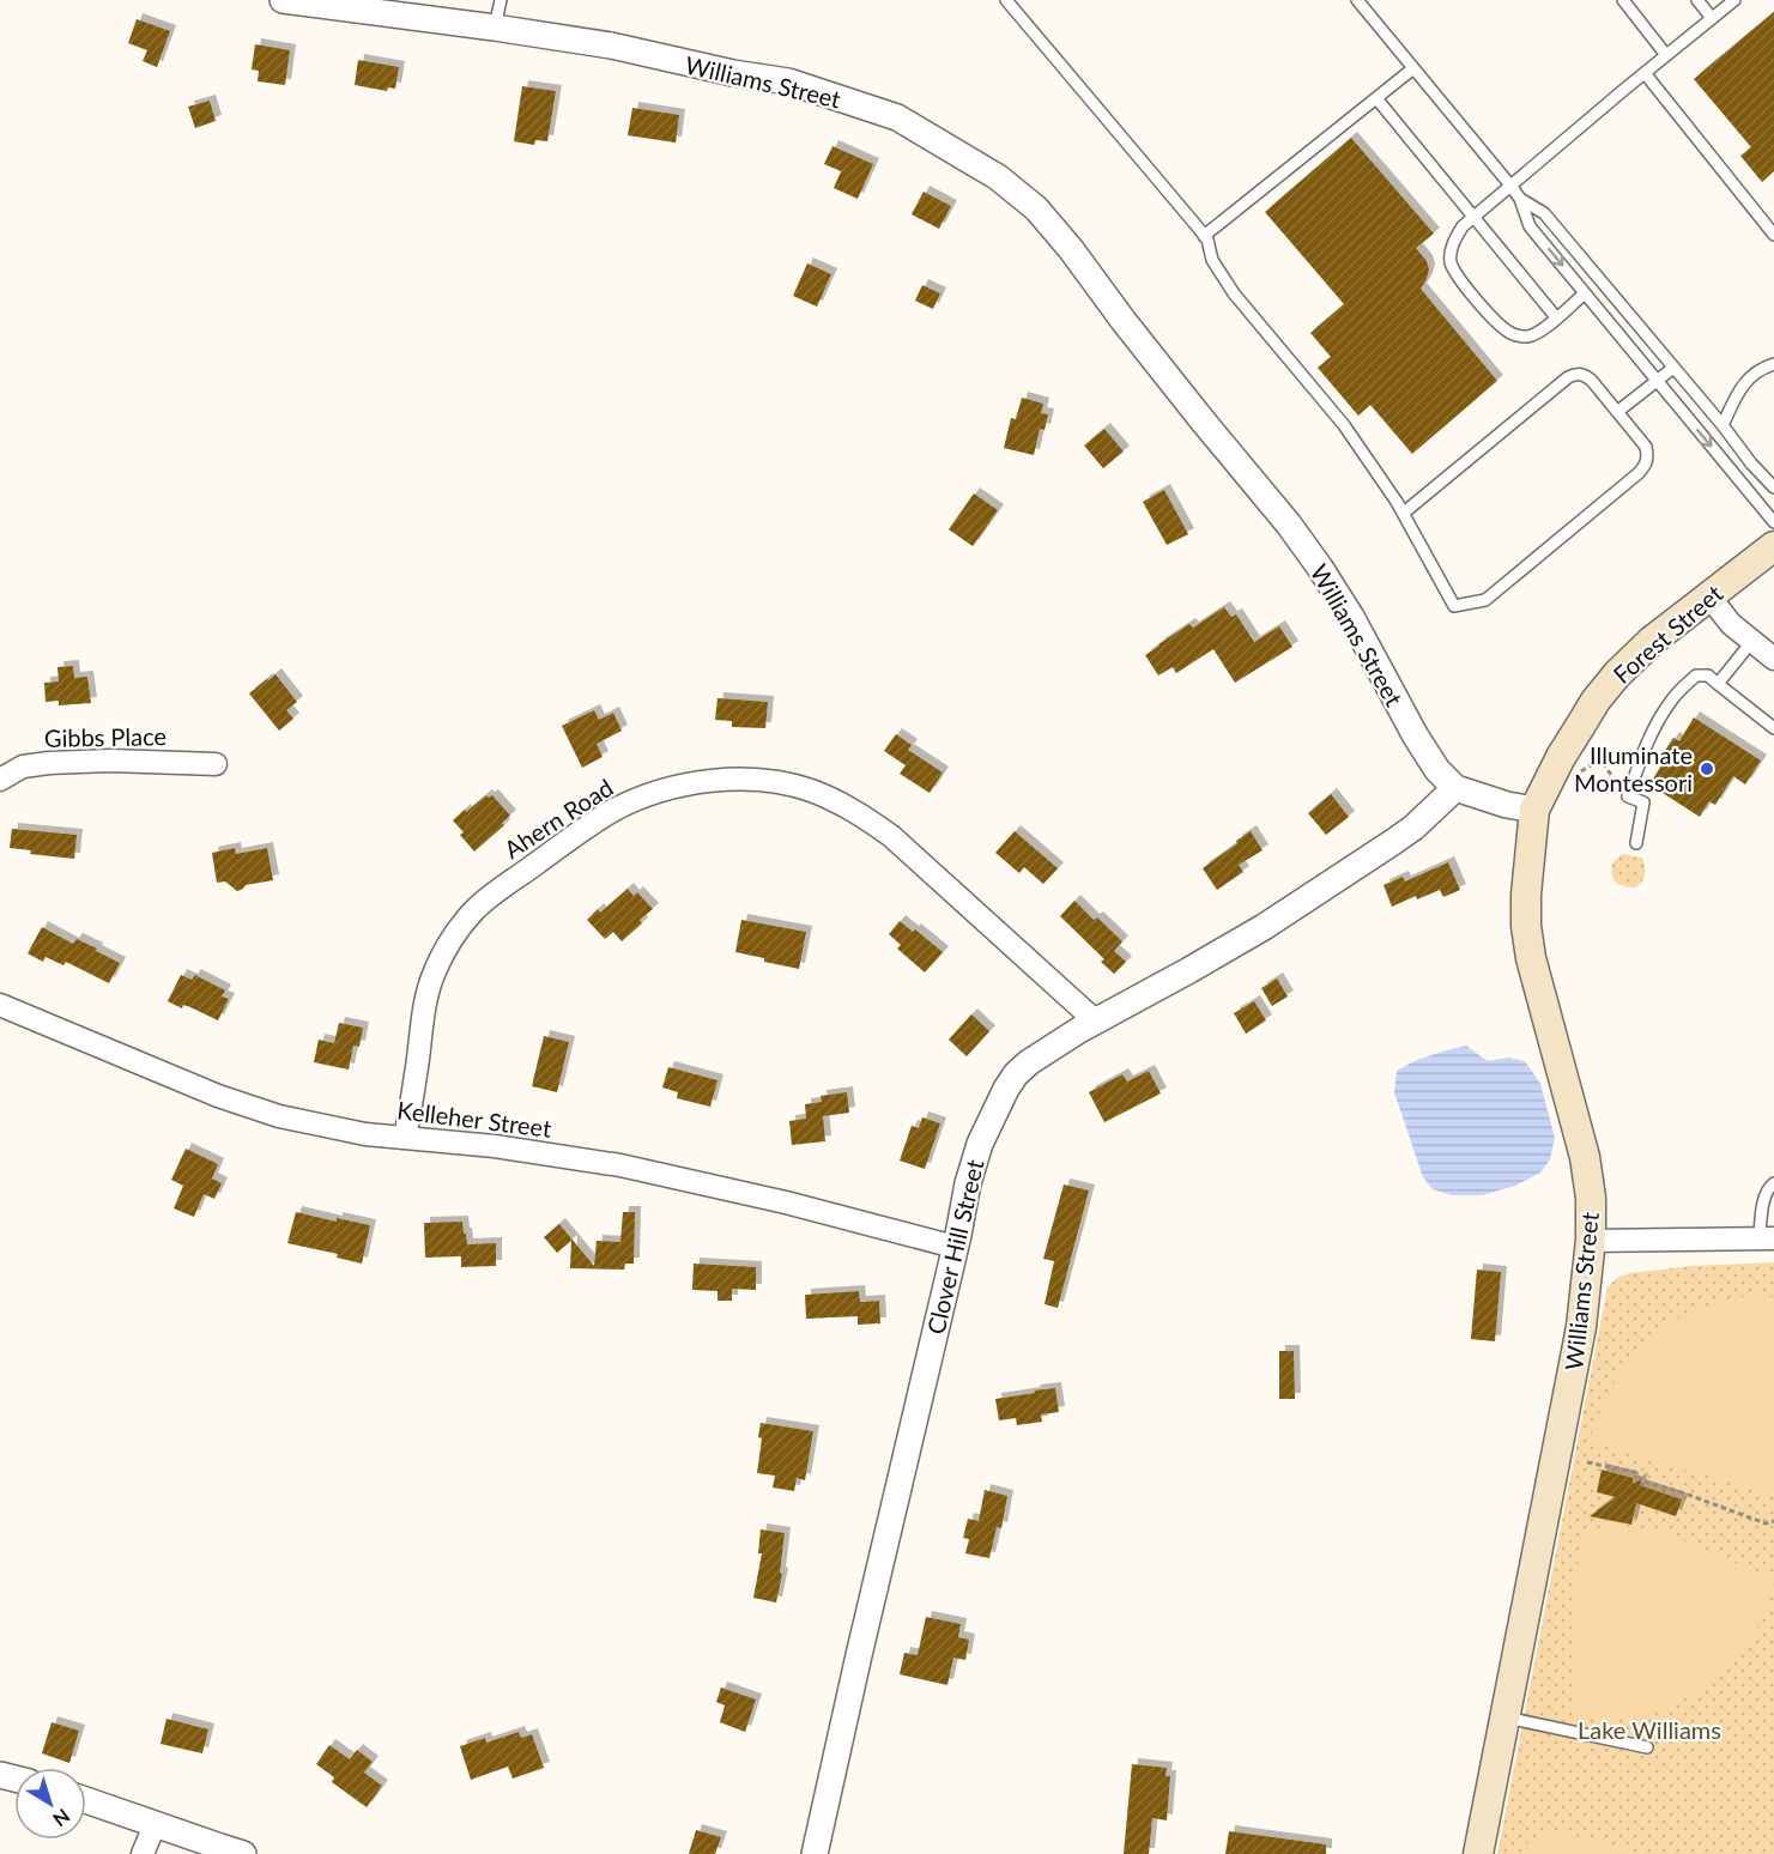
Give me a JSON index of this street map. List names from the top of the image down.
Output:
{
  "streets": {
    "main road": ["Williams Street", "Forest Street"],
    "street": [
      "Gibbs Place",
      "Ahern Road",
      "Kelleher Street",
      "Clover Hill Street"
    ]
  },
  "crossings": [
    ["Williams Street", "Forest Street"],
    ["Williams Street", "Clover Hill Street"],
    ["Ahern Road", "Kelleher Street"],
    ["Ahern Road", "Clover Hill Street"],
    ["Kelleher Street", "Clover Hill Street"]
  ],
  "parks": ["Lake Williams"],
  "places": ["Illuminate Montessori"],
  "north": "bottom right"
}
